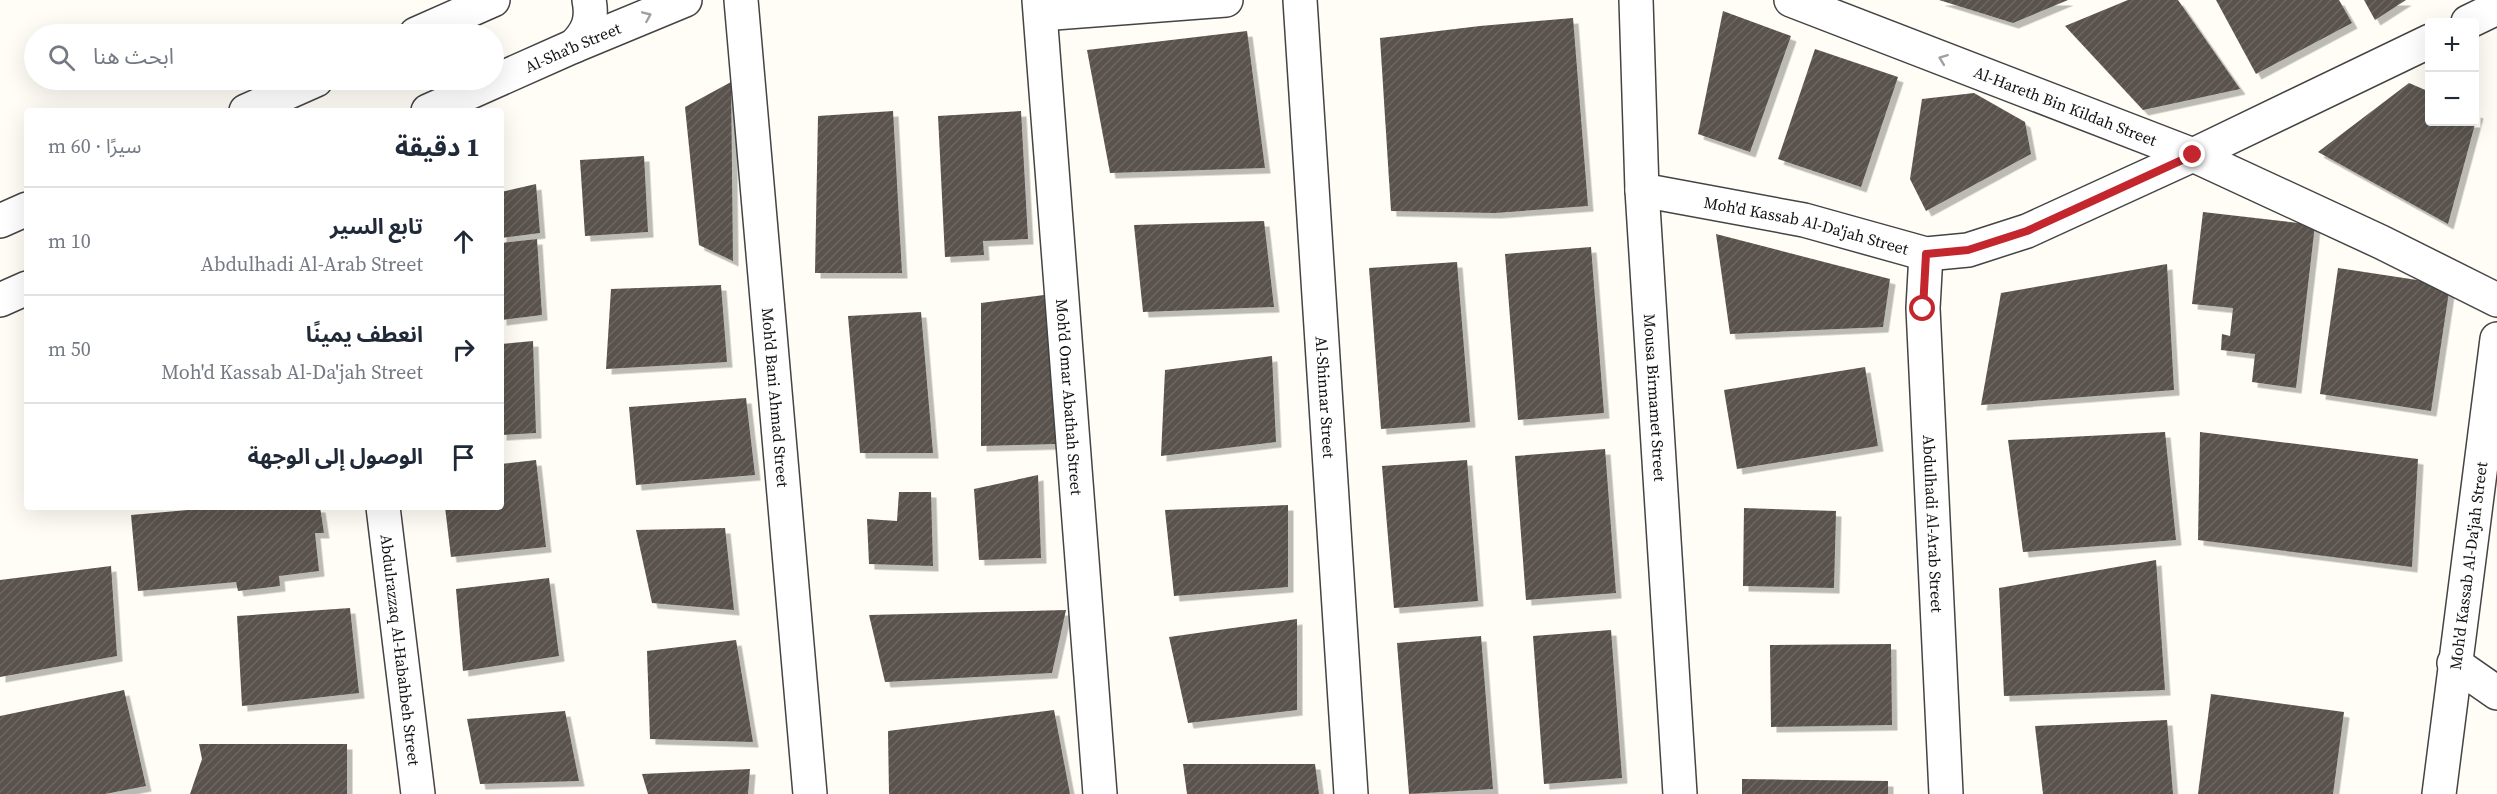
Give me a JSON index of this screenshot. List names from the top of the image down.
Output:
{
  "streets": {
    "street": [
      "Al-Sha'b Street",
      "Al-Hareth Bin Kildah Street",
      "Moh'd Kassab Al-Da'jah Street",
      "Moh'd Bani Ahmad Street",
      "Moh'd Omar Abathah Street",
      "Al-Shinnar Street",
      "Mousa Birmamet Street",
      "Abdulhadi Al-Arab Street",
      "Abdulrazzaq Al-Habahbeh Street"
    ]
  },
  "crossings": [
    ["Al-Hareth Bin Kildah Street", "Moh'd Kassab Al-Da'jah Street"],
    ["Moh'd Kassab Al-Da'jah Street", "Mousa Birmamet Street"],
    ["Moh'd Kassab Al-Da'jah Street", "Abdulhadi Al-Arab Street"]
  ],
  "one_way": ["Al-Sha'b Street", "Al-Hareth Bin Kildah Street"],
  "page": {
    "map_buttons": ["+", "−"],
    "search": "ابحث هنا",
    "heading": ["1 دقيقة", "سيرًا · 60 m"],
    "list": [
      ["تابع السير", "Abdulhadi Al-Arab Street", "10 m"],
      ["انعطف يمينًا", "Moh'd Kassab Al-Da'jah Street", "50 m"],
      "الوصول إلى الوجهة"
    ]
  }
}
